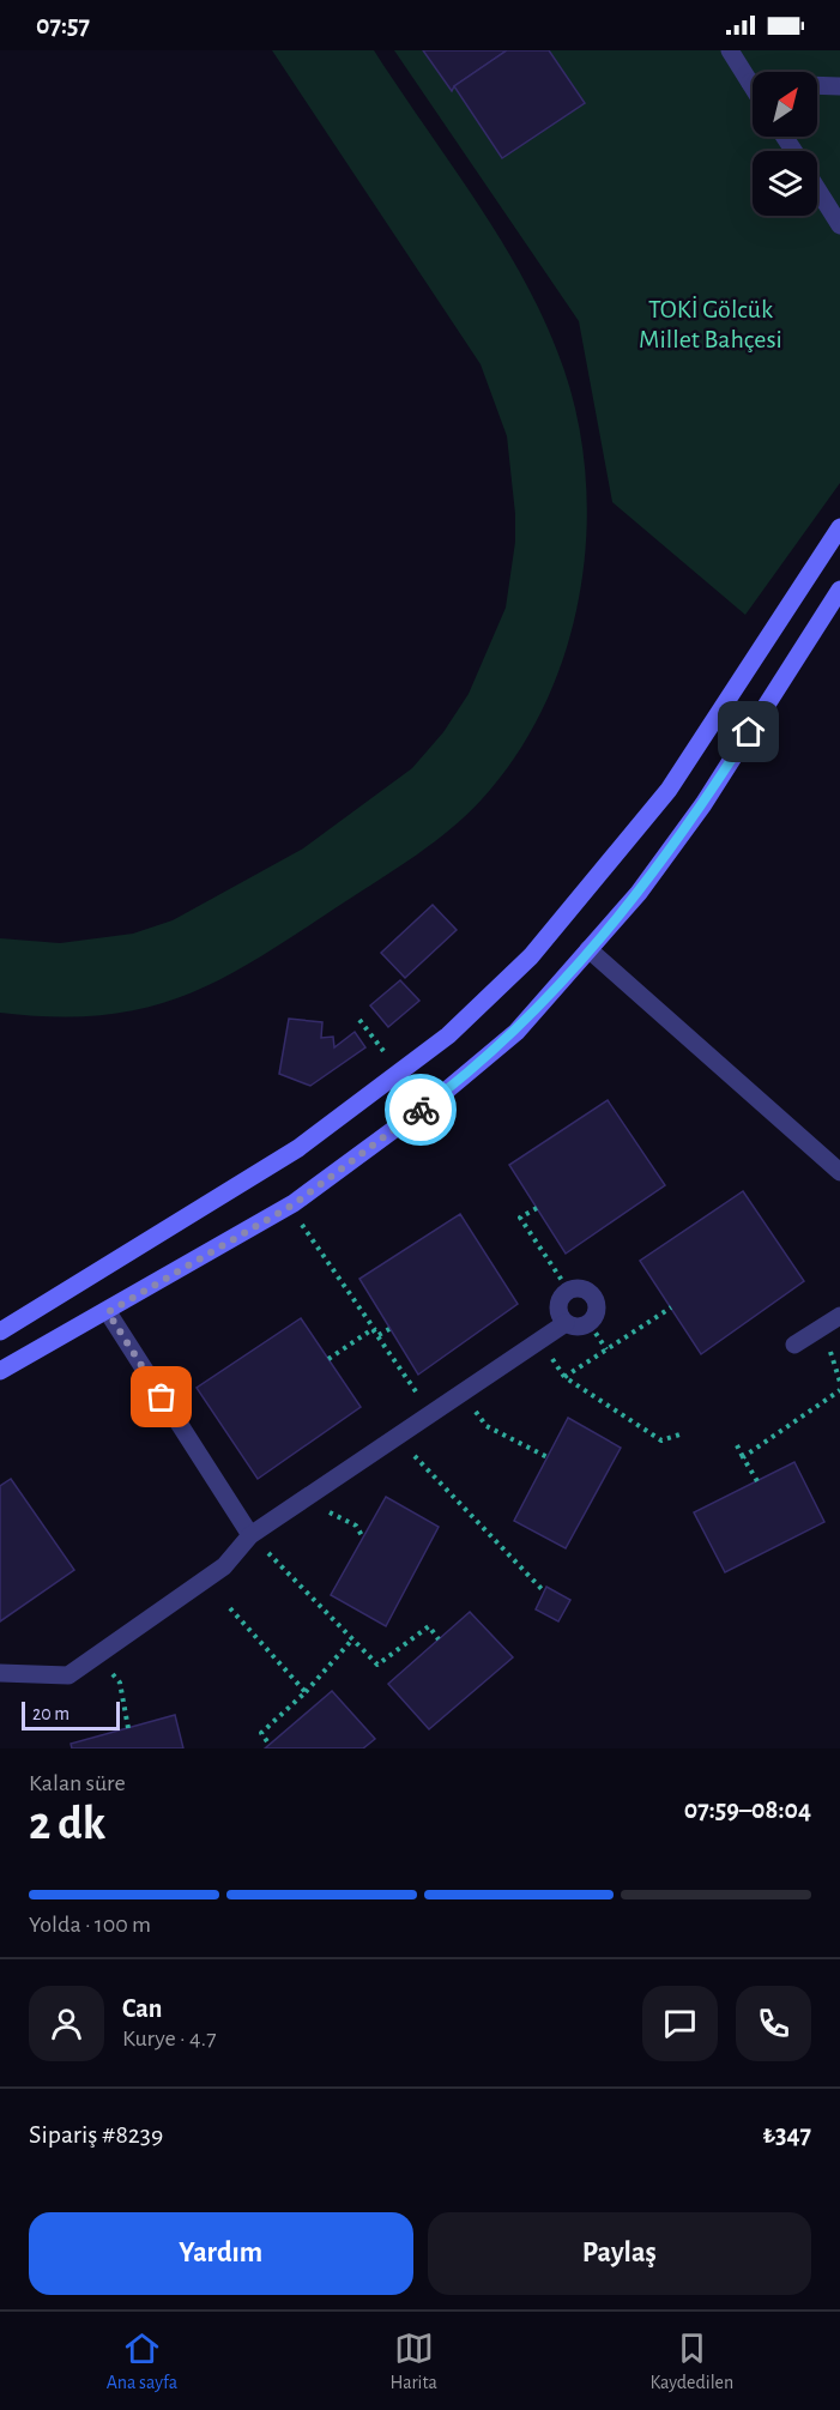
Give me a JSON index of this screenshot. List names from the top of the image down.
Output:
{
  "parks": ["TOKİ Gölcük Millet Bahçesi"],
  "scale_bar": "20 m",
  "north": "top right",
  "page": {
    "status": "07:57",
    "scale": "20 m",
    "heading": ["2 dk", "Kalan süre", "07:59–08:04"],
    "panel": [
      "Can",
      "Kurye · 4.7",
      "Sipariş #8239",
      "₺347"
    ],
    "bar": "Yolda · 100 m",
    "buttons": ["Yardım", "Paylaş"],
    "tabs": ["Ana sayfa", "Harita", "Kaydedilen"]
  }
}
